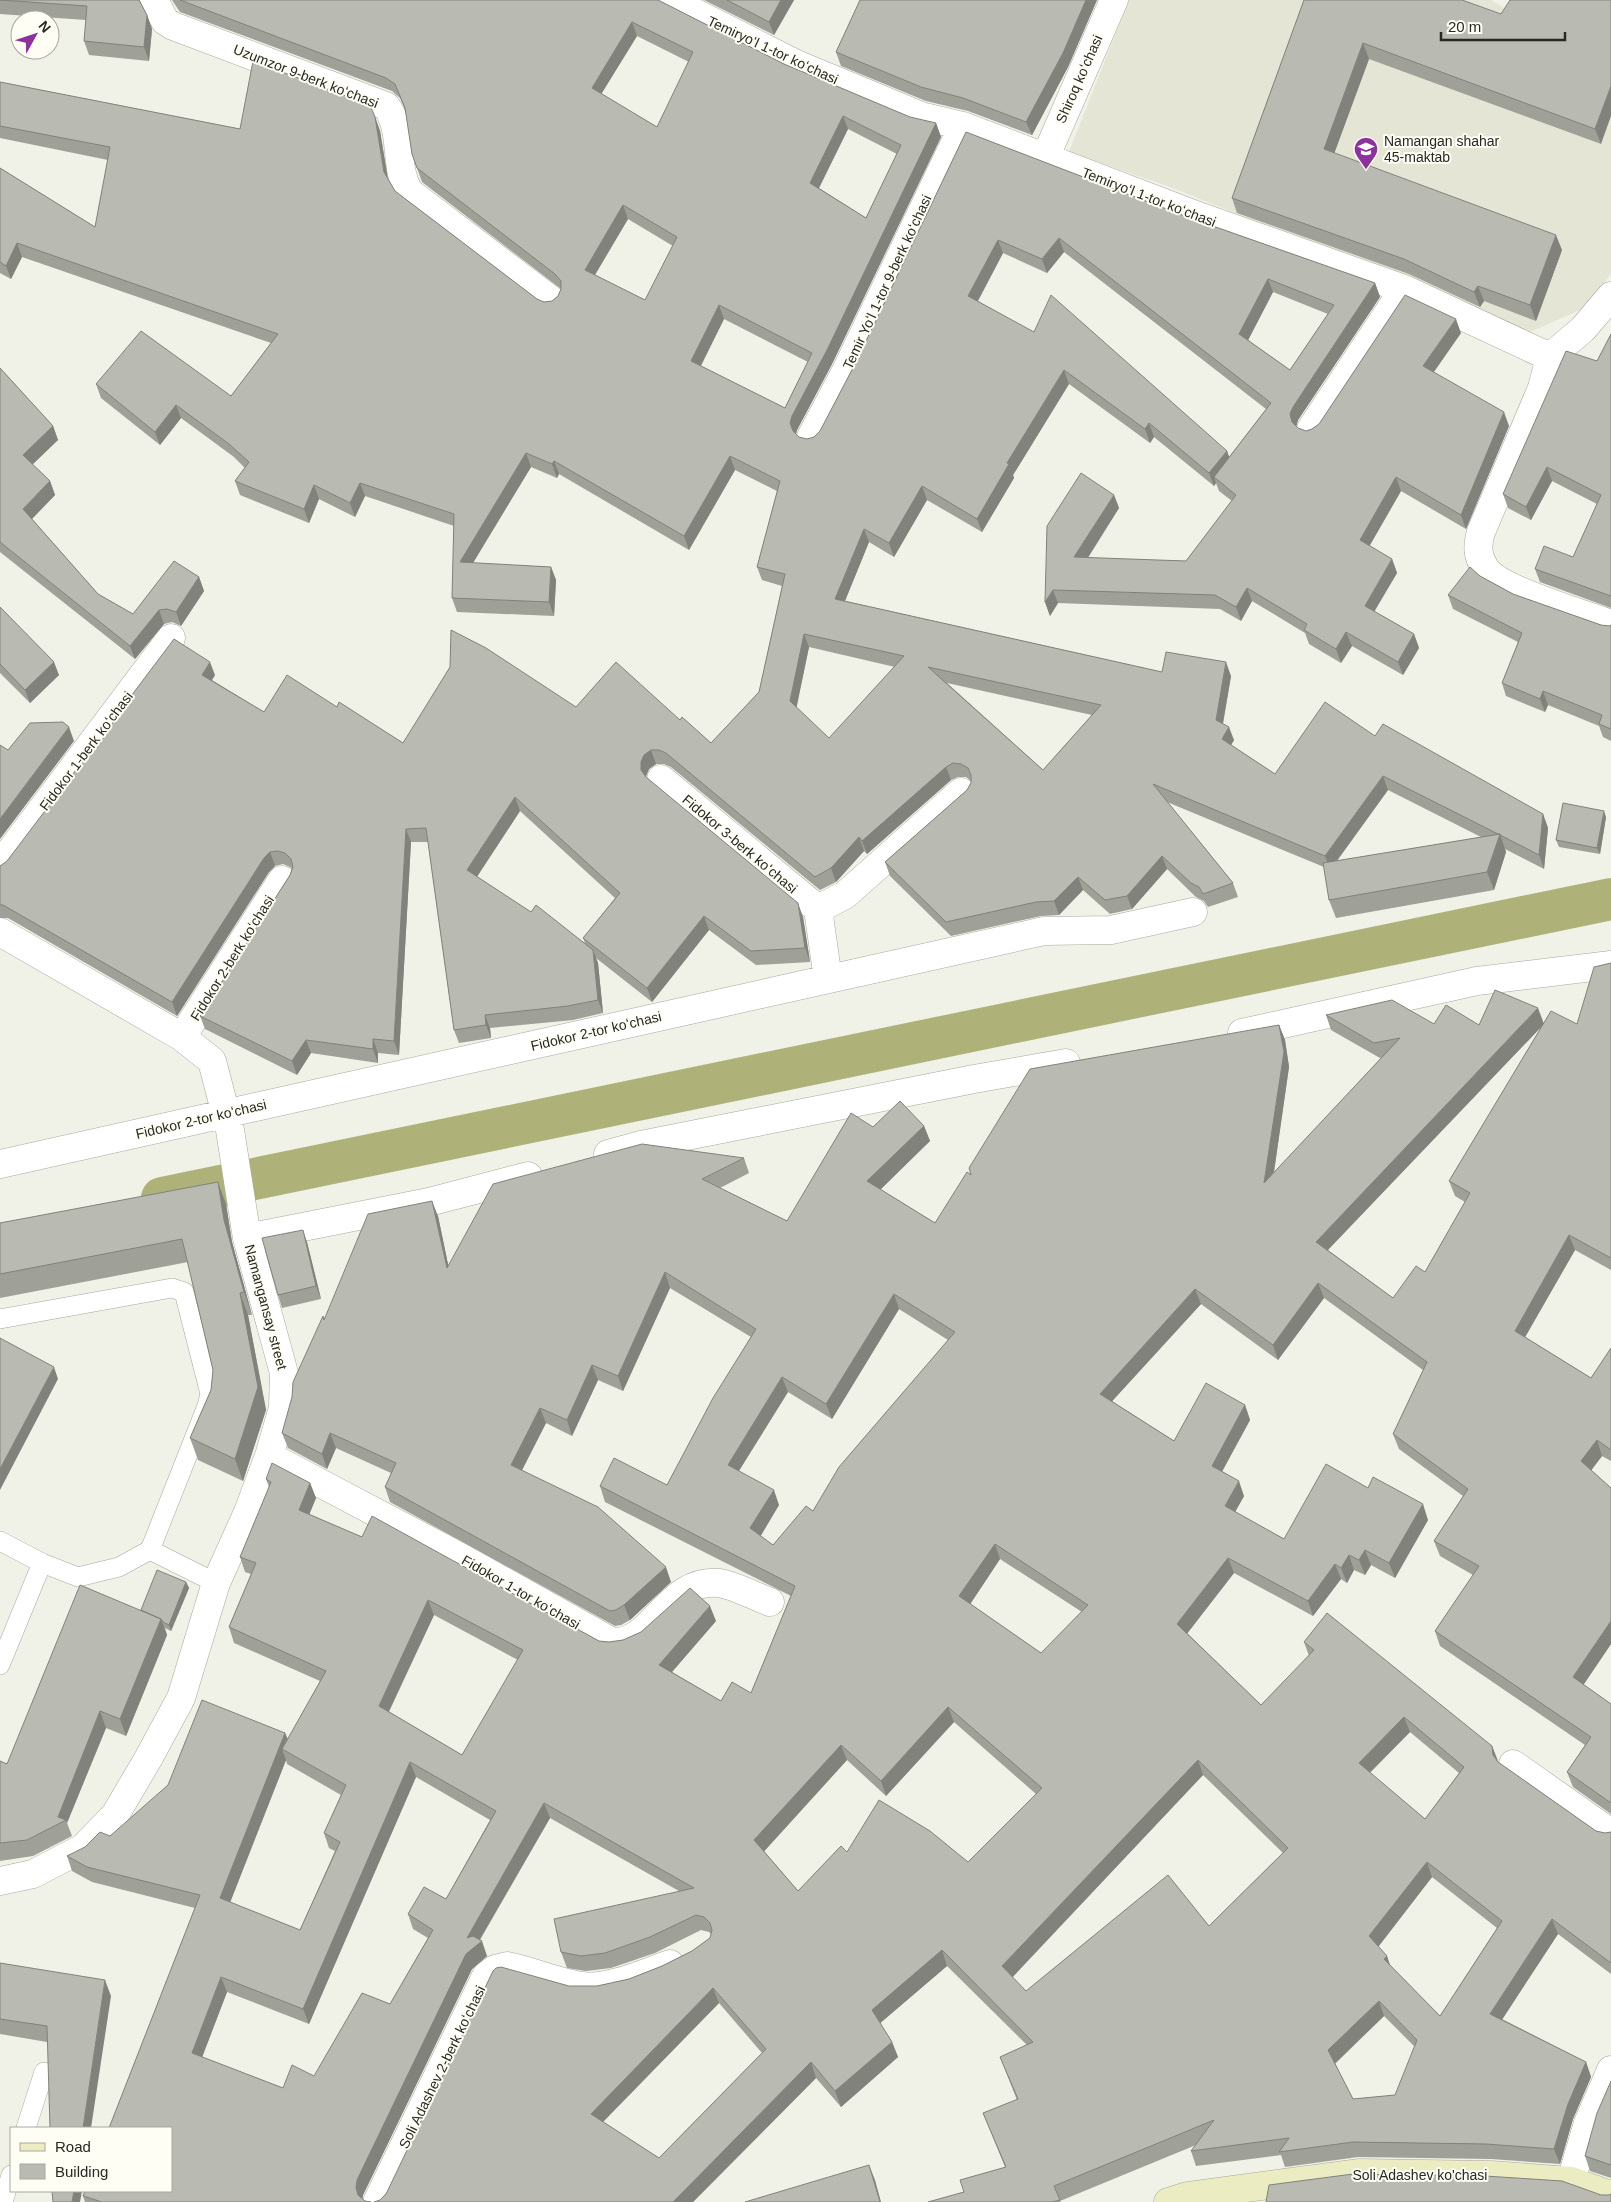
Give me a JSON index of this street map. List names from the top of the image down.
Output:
{
  "streets": {
    "street": [
      "Temiryoʻl 1-tor koʻchasi",
      "Uzumzor 9-berk koʻchasi",
      "Shiroq koʻchasi",
      "Temir Yoʻl 1-tor 9-berk koʻchasi",
      "Fidokor 1-berk koʻchasi",
      "Fidokor 3-berk koʻchasi",
      "Fidokor 2-berk koʻchasi",
      "Fidokor 2-tor koʻchasi",
      "Namangansay street",
      "Fidokor 1-tor koʻchasi",
      "Soli Adashev 2-berk koʻchasi",
      "Soli Adashev ko'chasi"
    ]
  },
  "crossings": [
    ["Temiryoʻl 1-tor koʻchasi", "Shiroq koʻchasi"],
    ["Temiryoʻl 1-tor koʻchasi", "Temir Yoʻl 1-tor 9-berk koʻchasi"],
    ["Fidokor 2-berk koʻchasi", "Namangansay street"],
    ["Fidokor 2-tor koʻchasi", "Namangansay street"],
    ["Namangansay street", "Fidokor 1-tor koʻchasi"]
  ],
  "places": {
    "school or university": ["Namangan shahar 45-maktab"]
  },
  "legend": ["Road", "Building"],
  "scale_bar": "20 m",
  "north": "top right"
}
